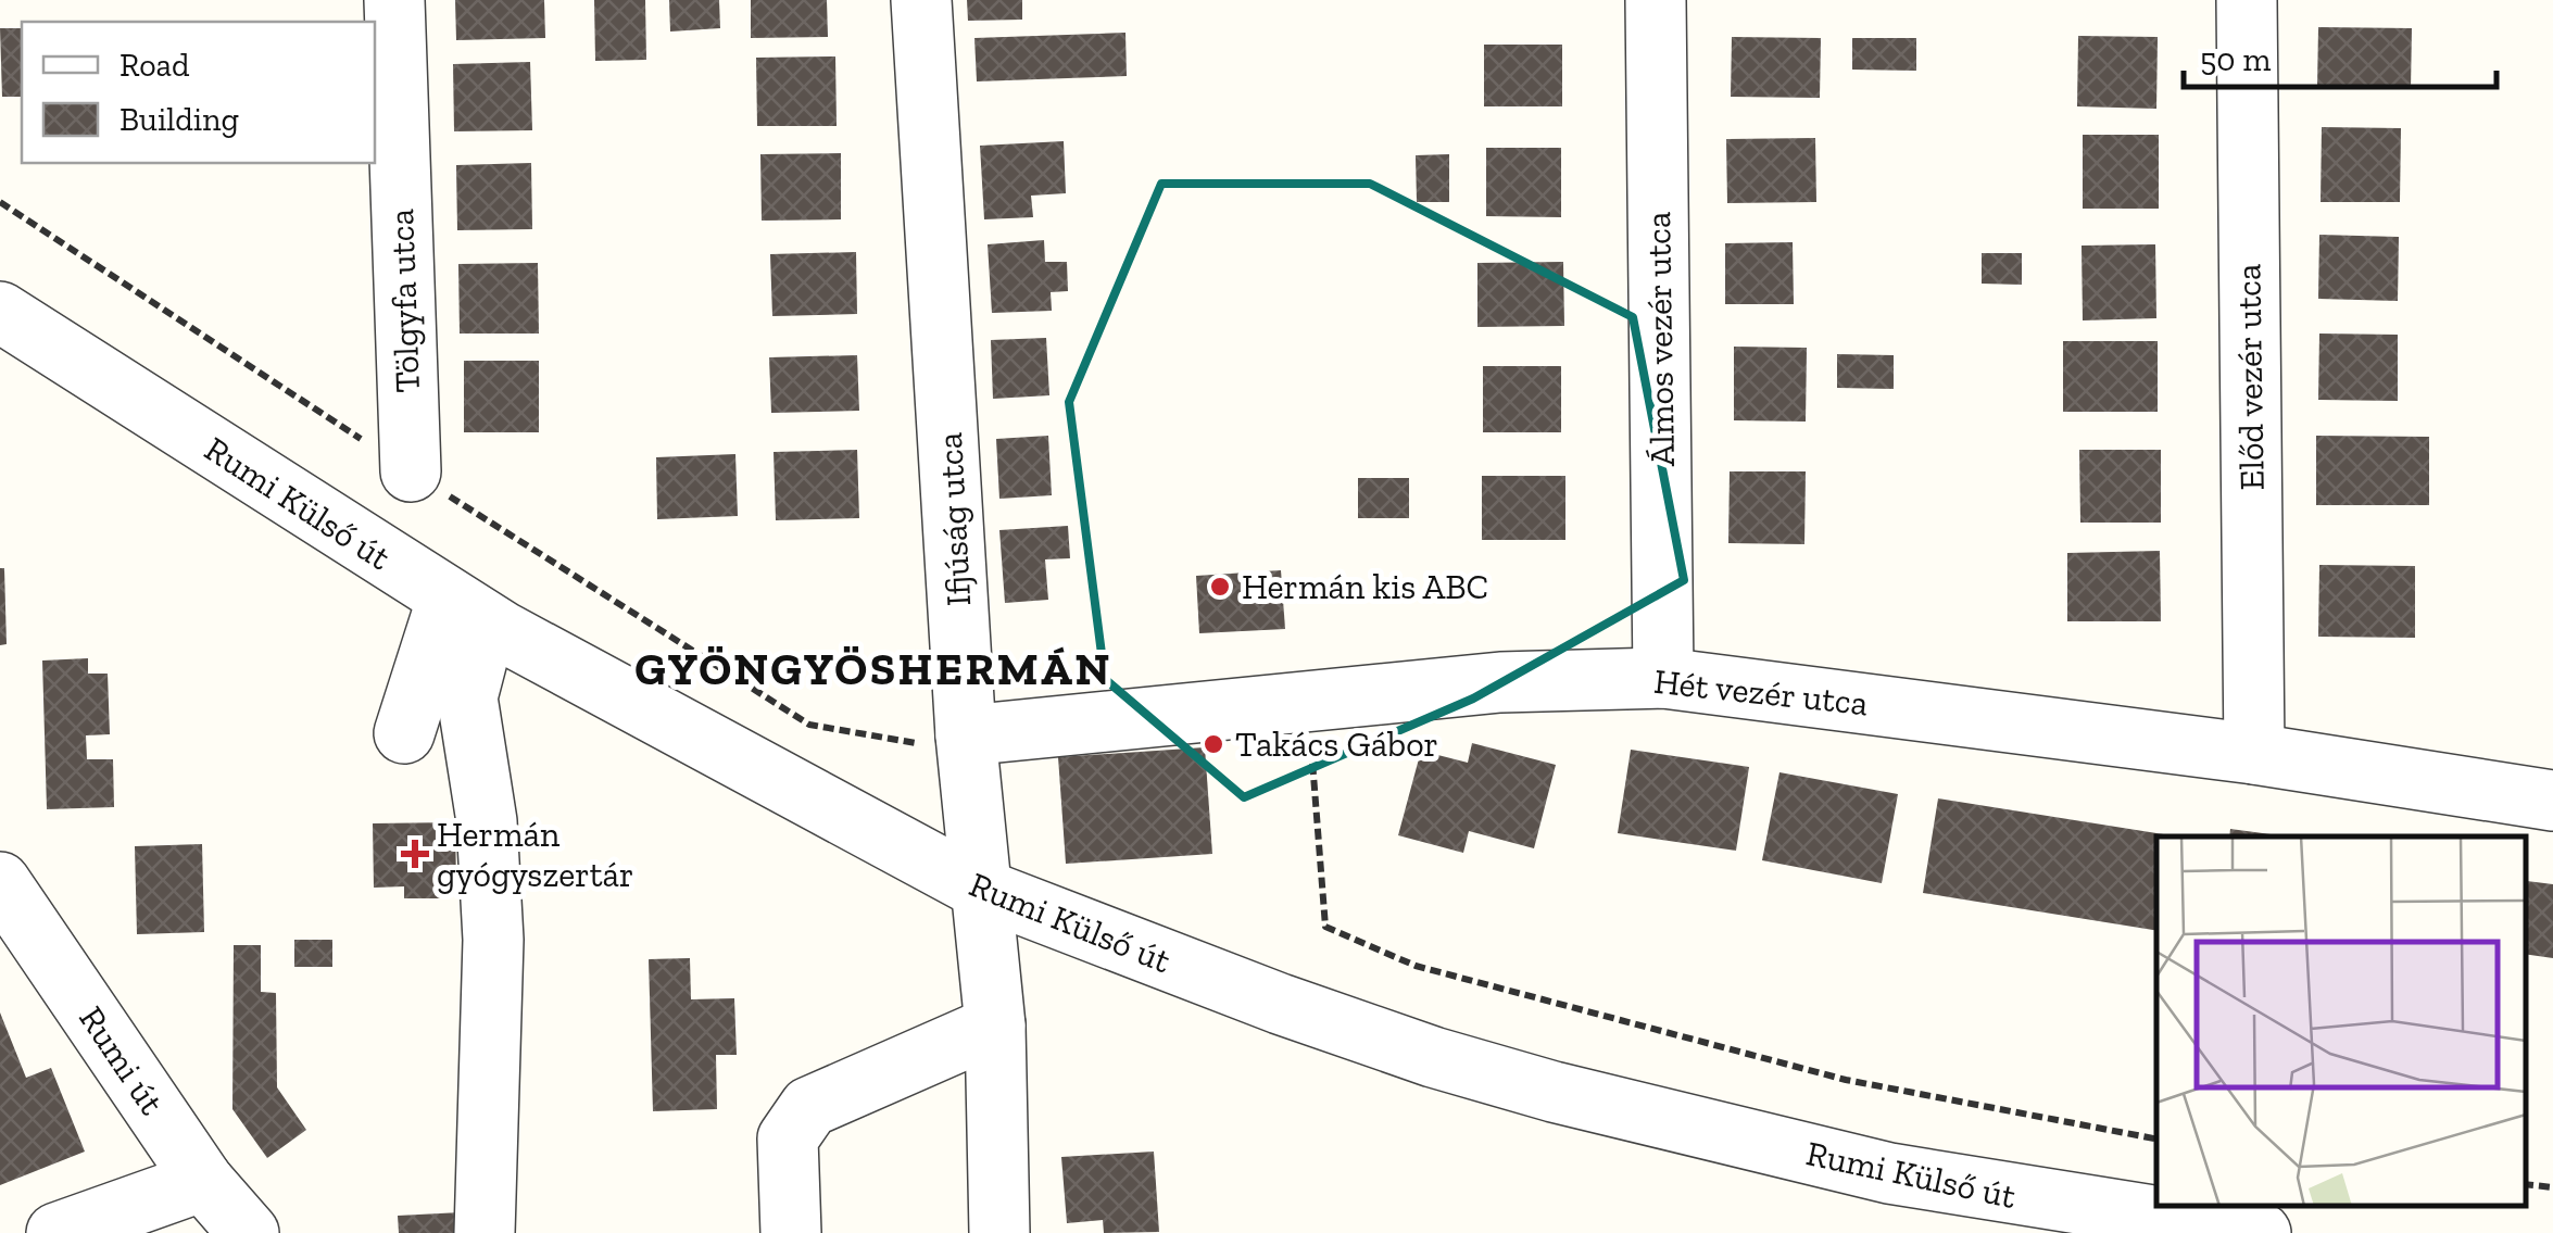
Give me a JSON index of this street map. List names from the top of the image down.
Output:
{
  "streets": {
    "street": [
      "Tölgyfa utca",
      "Álmos vezér utca",
      "Előd vezér utca",
      "Rumi Külső út",
      "Ifjúság utca",
      "Hét vezér utca",
      "Rumi út"
    ]
  },
  "crossings": [
    ["Álmos vezér utca", "Hét vezér utca"],
    ["Előd vezér utca", "Hét vezér utca"],
    ["Rumi Külső út", "Ifjúság utca"],
    ["Ifjúság utca", "Hét vezér utca"]
  ],
  "districts": ["GYÖNGYÖSHERMÁN"],
  "places": {
    "other": ["Hermán kis ABC", "Takács Gábor"],
    "health": ["Hermán gyógyszertár"]
  },
  "legend": ["Road", "Building"],
  "scale_bar": "50 m"
}
